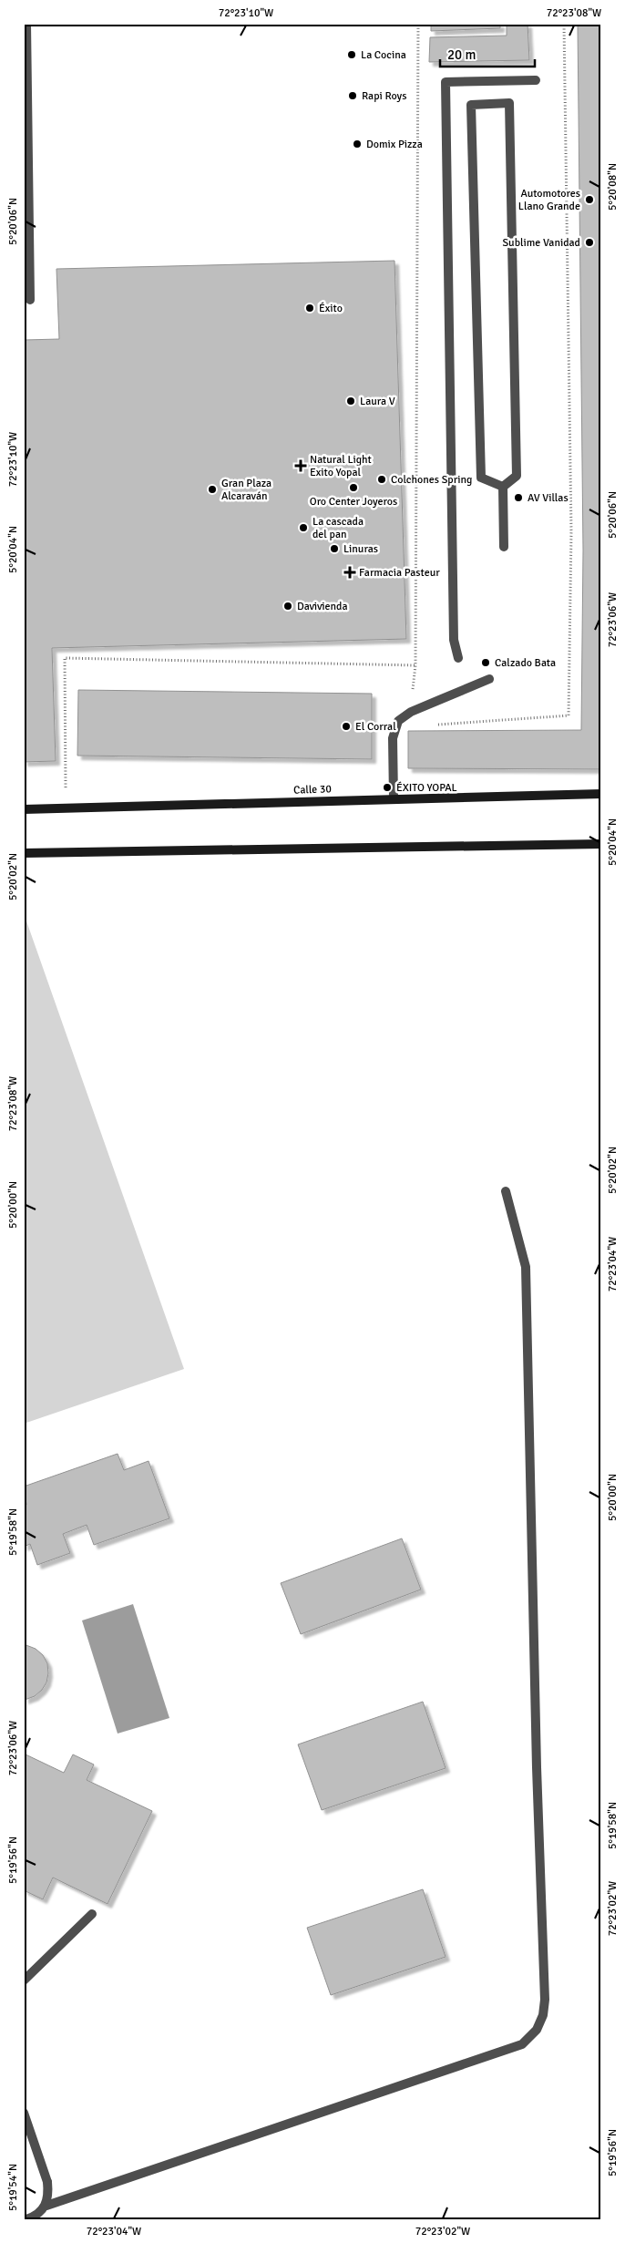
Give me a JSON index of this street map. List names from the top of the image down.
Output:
{
  "streets": {
    "main road": ["Calle 30"]
  },
  "places": {
    "other": [
      "La Cocina",
      "Rapi Roys",
      "Domix Pizza",
      "Automotores Llano Grande",
      "Sublime Vanidad",
      "Éxito",
      "Laura V",
      "Colchones Spring",
      "Oro Center Joyeros",
      "Gran Plaza Alcaraván",
      "AV Villas",
      "La cascada del pan",
      "Linuras",
      "Davivienda",
      "Calzado Bata",
      "El Corral",
      "ÉXITO YOPAL"
    ],
    "health": ["Natural Light Exito Yopal", "Farmacia Pasteur"]
  },
  "scale_bar": "20 m",
  "coordinates": [
    "72°23'10\"W",
    "72°23'08\"W",
    "5°20'08\"N",
    "5°20'06\"N",
    "5°20'04\"N",
    "72°23'06\"W",
    "5°20'02\"N",
    "5°20'00\"N",
    "72°23'04\"W",
    "5°19'58\"N",
    "5°19'56\"N",
    "72°23'02\"W",
    "5°19'54\"N"
  ]
}
